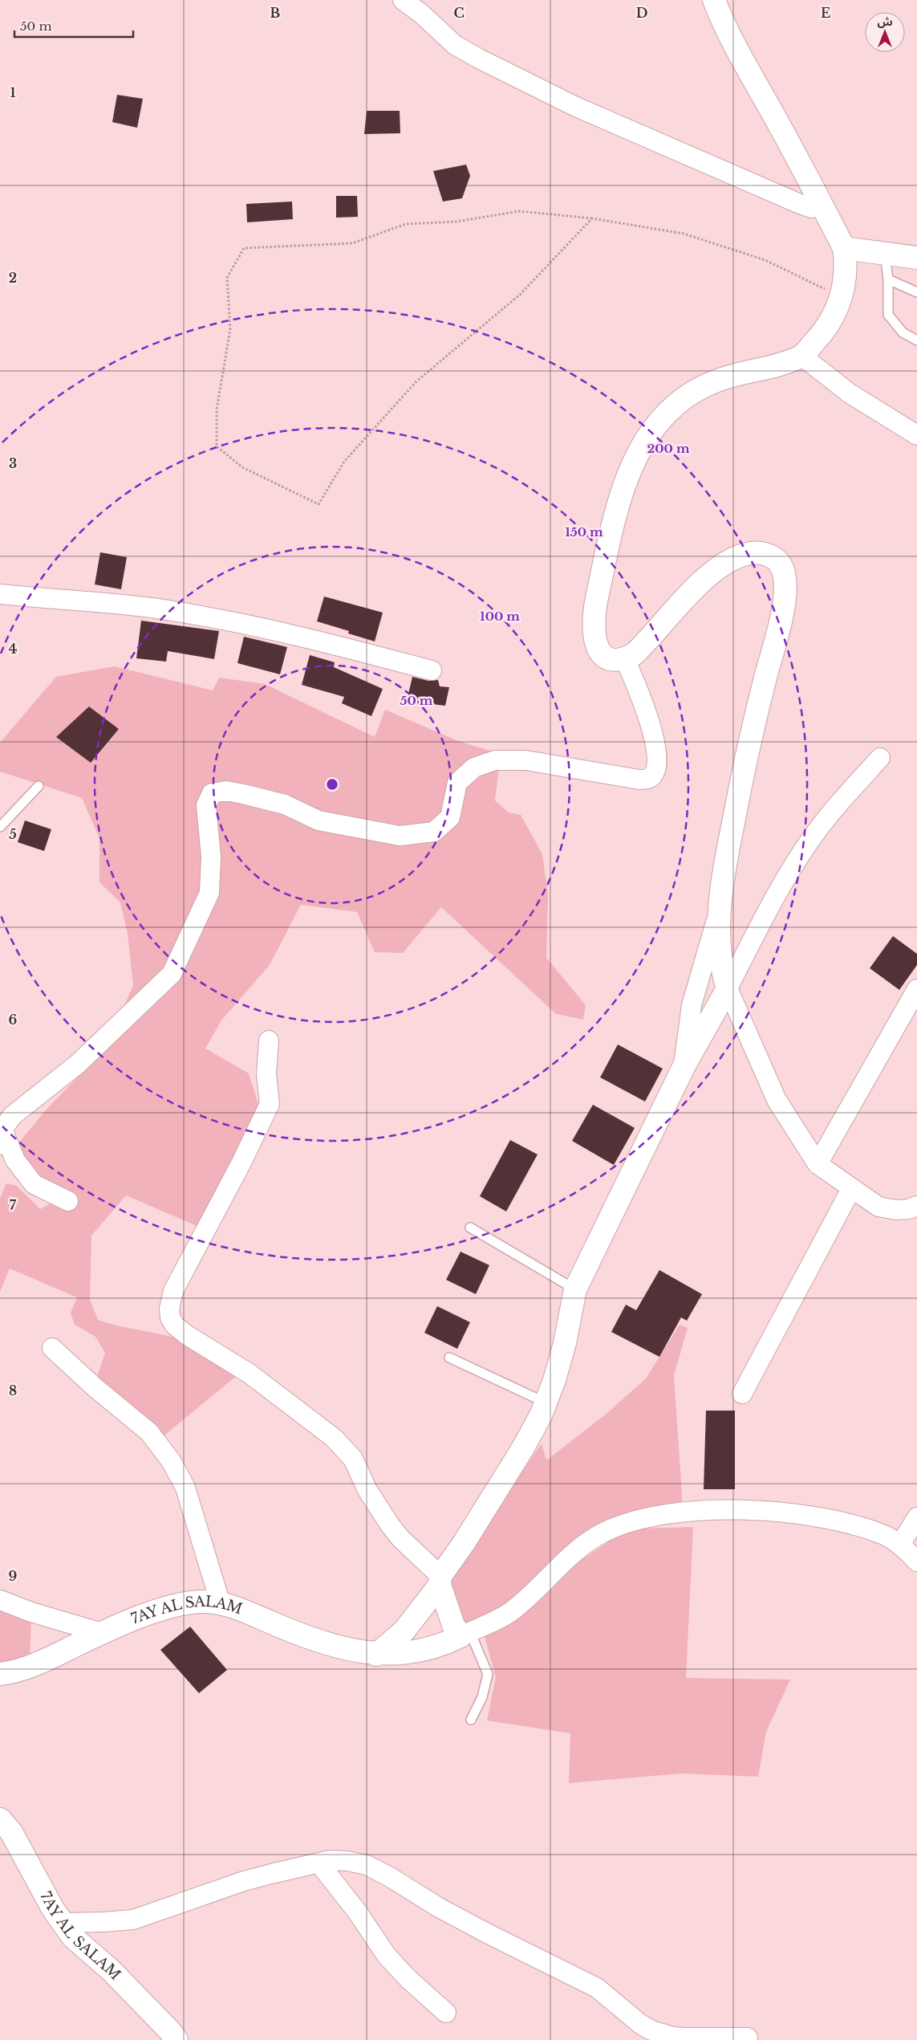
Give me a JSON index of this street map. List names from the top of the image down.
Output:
{
  "streets": {
    "street": ["7AY AL SALAM"]
  },
  "scale_bar": "50 m",
  "north": "top",
  "grid": {
    "columns": [
      "B",
      "C",
      "D",
      "E"
    ],
    "rows": [
      "1",
      "2",
      "3",
      "4",
      "5",
      "6",
      "7",
      "8",
      "9"
    ]
  },
  "rings": [
    "200 m",
    "150 m",
    "100 m",
    "50 m"
  ]
}
